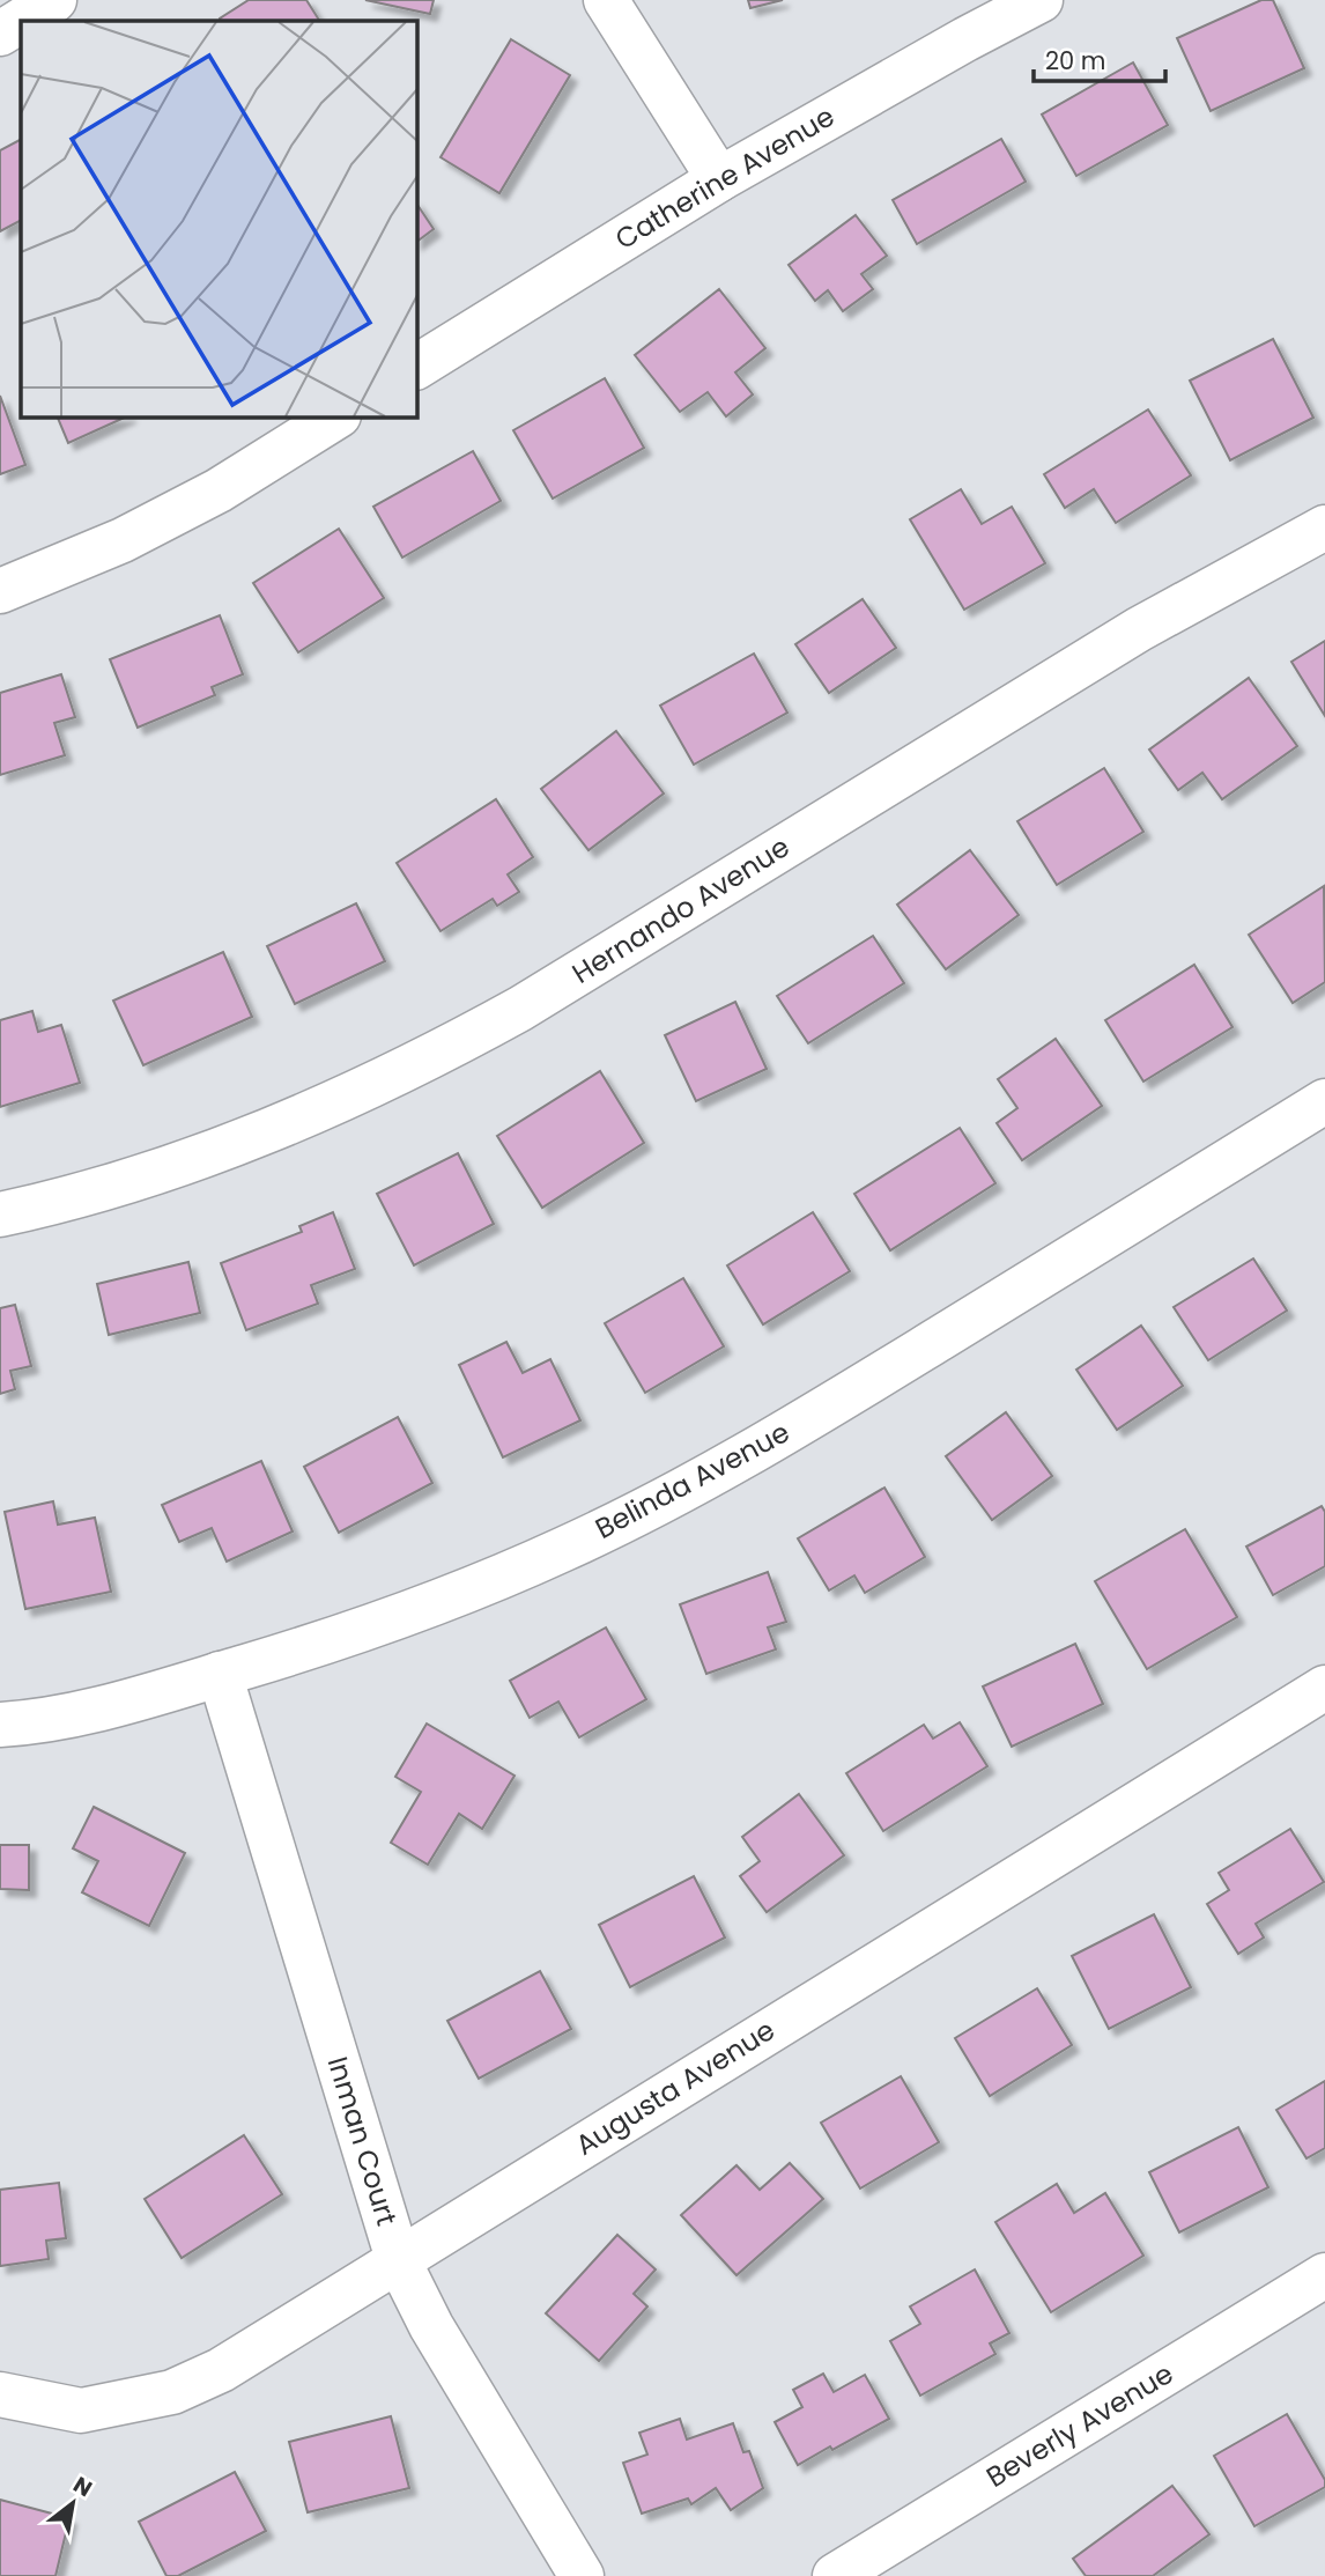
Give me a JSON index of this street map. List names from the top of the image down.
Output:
{
  "streets": {
    "street": [
      "Catherine Avenue",
      "Hernando Avenue",
      "Belinda Avenue",
      "Augusta Avenue",
      "Inman Court",
      "Beverly Avenue"
    ]
  },
  "crossings": [
    ["Belinda Avenue", "Inman Court"],
    ["Augusta Avenue", "Inman Court"]
  ],
  "scale_bar": "20 m",
  "north": "top right"
}
